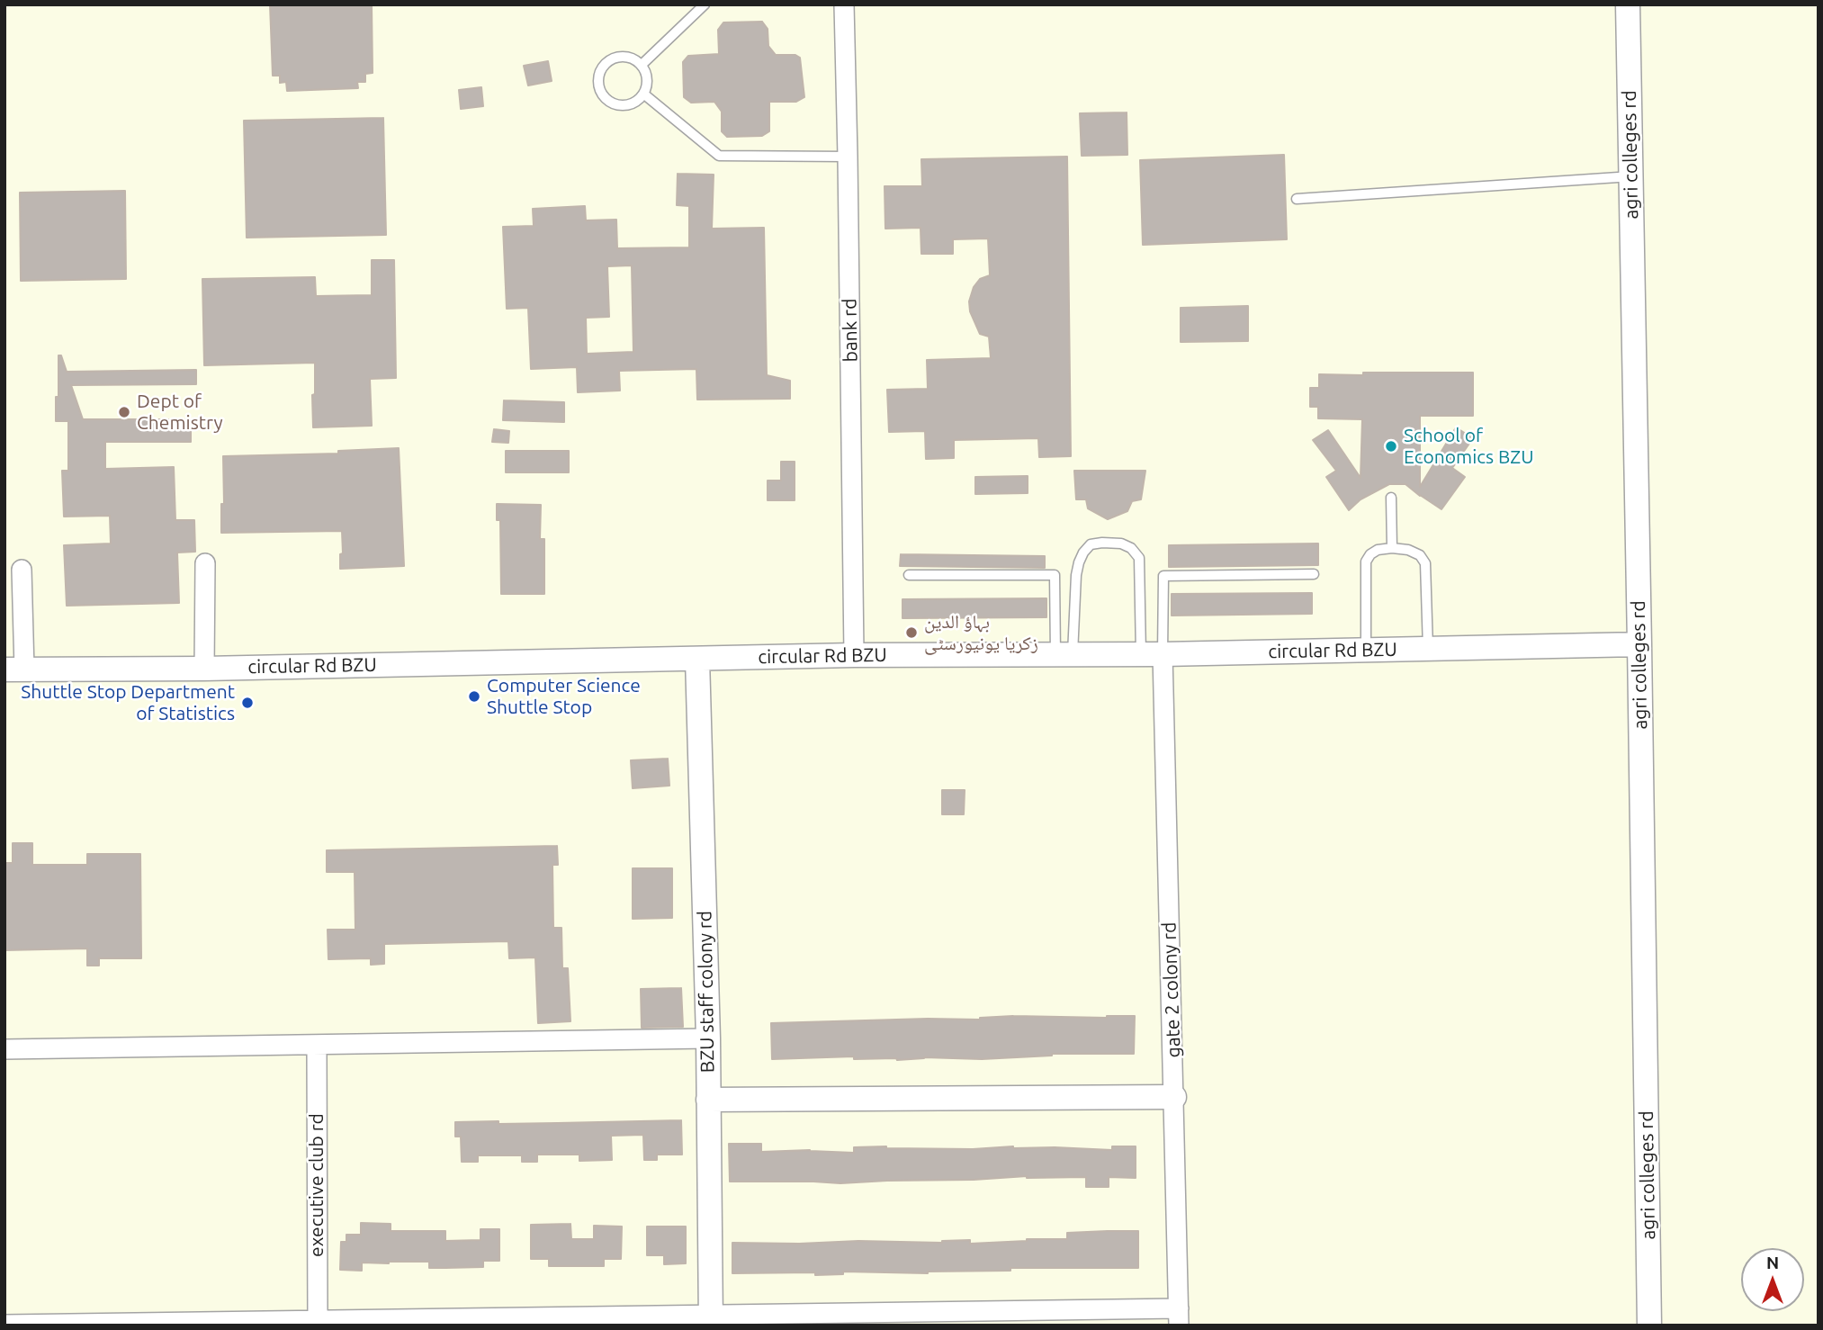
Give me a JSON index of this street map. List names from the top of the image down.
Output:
{
  "streets": {
    "street": [
      "agri colleges rd",
      "bank rd",
      "circular Rd BZU",
      "gate 2 colony rd",
      "BZU staff colony rd",
      "executive club rd"
    ]
  },
  "crossings": [
    ["agri colleges rd", "circular Rd BZU"],
    ["bank rd", "circular Rd BZU"],
    ["circular Rd BZU", "gate 2 colony rd"],
    ["circular Rd BZU", "BZU staff colony rd"]
  ],
  "places": [
    "Dept of Chemistry",
    "School of Economics BZU",
    "بہاؤ الدین زکریا یونیورسٹی",
    "Computer Science Shuttle Stop",
    "Shuttle Stop Department of Statistics"
  ],
  "north": "top"
}
